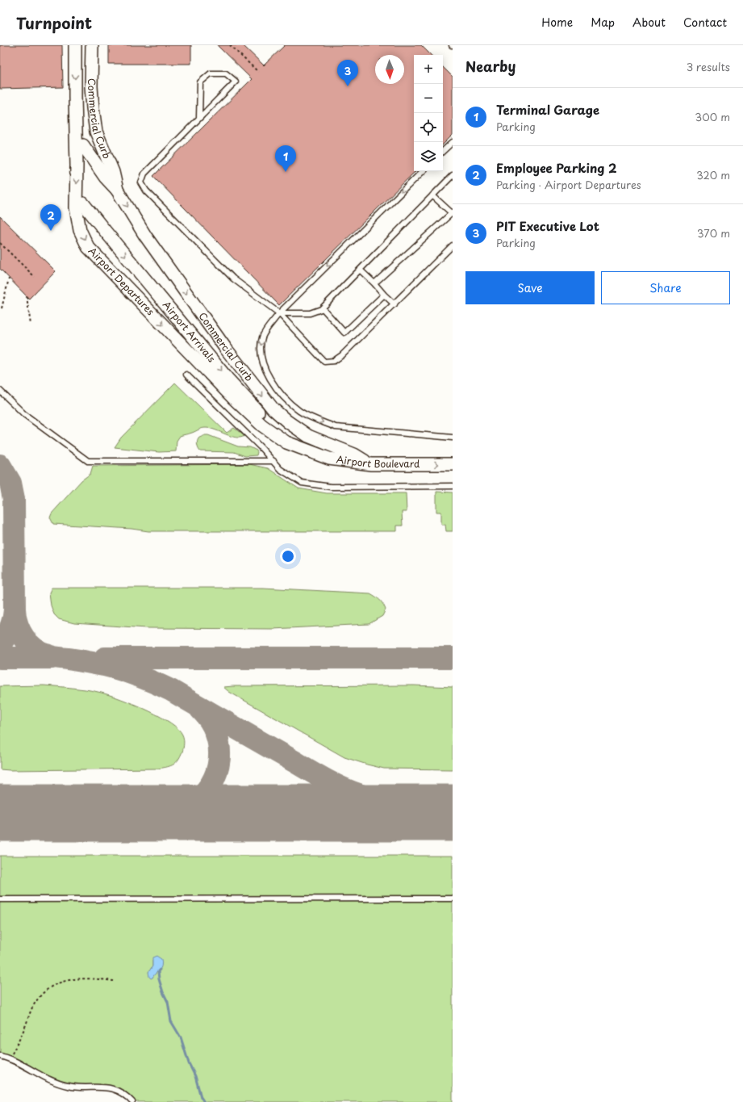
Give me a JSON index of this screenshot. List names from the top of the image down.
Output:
{
  "streets": {
    "street": [
      "Commercial Curb",
      "Airport Departures",
      "Airport Arrivals",
      "Airport Boulevard"
    ]
  },
  "crossings": [
    ["Commercial Curb", "Airport Boulevard"],
    ["Airport Departures", "Airport Arrivals"],
    ["Airport Departures", "Airport Boulevard"],
    ["Airport Arrivals", "Airport Boulevard"]
  ],
  "one_way": [
    "Commercial Curb",
    "Airport Departures",
    "Airport Arrivals",
    "Airport Boulevard"
  ],
  "north": "bottom",
  "page": {
    "header": "Turnpoint",
    "nav": [
      "Home",
      "Map",
      "About",
      "Contact"
    ],
    "heading": ["Nearby", "3 results"],
    "map_buttons": ["+", "−"],
    "pins": ["3", "1", "2"],
    "list": [
      {
        "mark": "1",
        "name": "Terminal Garage",
        "note": "Parking",
        "value": "300 m"
      },
      {
        "mark": "2",
        "name": "Employee Parking 2",
        "note": "Parking · Airport Departures",
        "value": "320 m"
      },
      {
        "mark": "3",
        "name": "PIT Executive Lot",
        "note": "Parking",
        "value": "370 m"
      }
    ],
    "buttons": ["Save", "Share"]
  }
}
